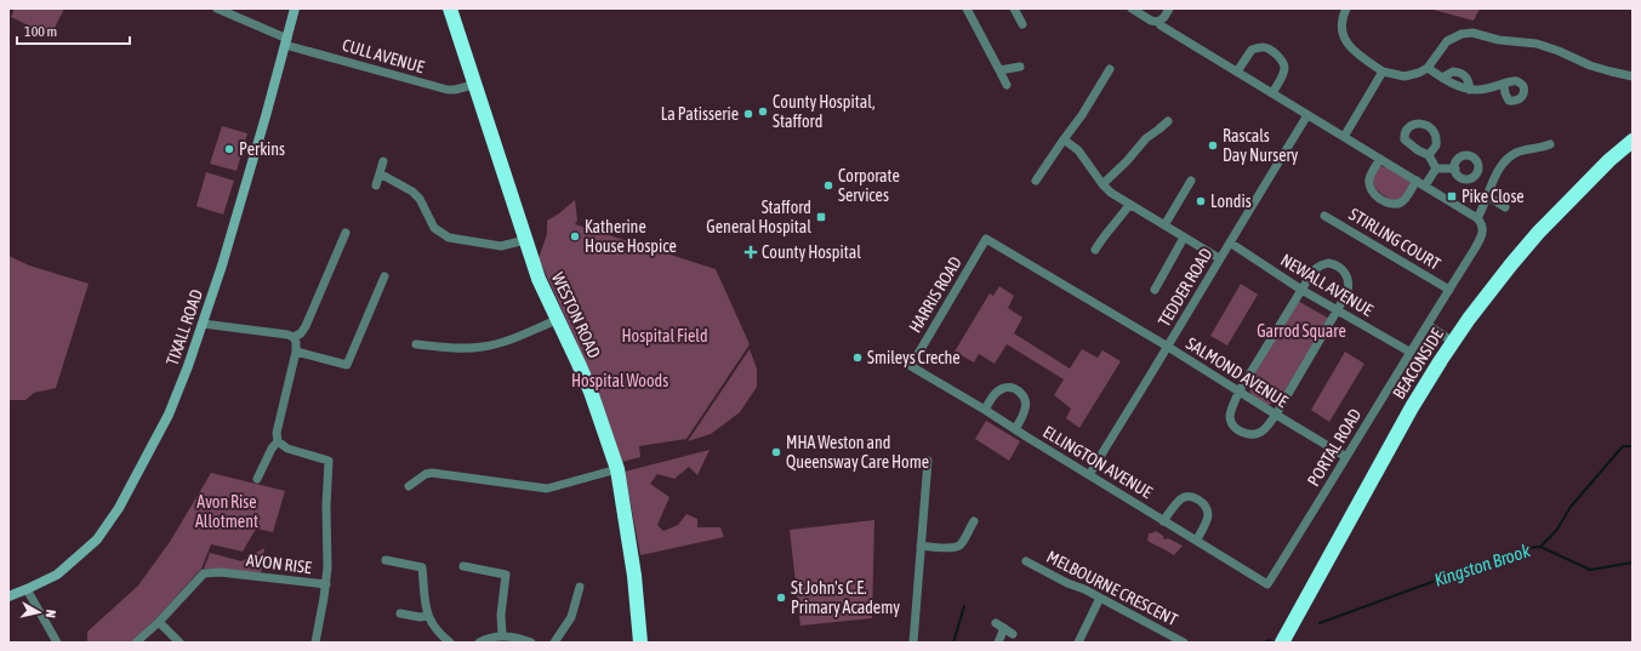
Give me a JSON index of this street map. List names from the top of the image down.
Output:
{
  "streets": {
    "highway": ["WESTON ROAD", "BEACONSIDE"],
    "street": [
      "CULL AVENUE",
      "STIRLING COURT",
      "NEWALL AVENUE",
      "TEDDER ROAD",
      "HARRIS ROAD",
      "TIXALL ROAD",
      "SALMOND AVENUE",
      "PORTAL ROAD",
      "ELLINGTON AVENUE",
      "AVON RISE",
      "MELBOURNE CRESCENT"
    ]
  },
  "crossings": [
    ["CULL AVENUE", "WESTON ROAD"],
    ["CULL AVENUE", "TIXALL ROAD"],
    ["STIRLING COURT", "PORTAL ROAD"],
    ["NEWALL AVENUE", "TEDDER ROAD"],
    ["NEWALL AVENUE", "PORTAL ROAD"],
    ["TEDDER ROAD", "SALMOND AVENUE"],
    ["TEDDER ROAD", "ELLINGTON AVENUE"],
    ["HARRIS ROAD", "SALMOND AVENUE"],
    ["HARRIS ROAD", "ELLINGTON AVENUE"],
    ["SALMOND AVENUE", "PORTAL ROAD"],
    ["PORTAL ROAD", "ELLINGTON AVENUE"]
  ],
  "water": ["Kingston Brook"],
  "parks": [
    "Garrod Square",
    "Hospital Field",
    "Hospital Woods",
    "Avon Rise Allotment"
  ],
  "places": {
    "other": [
      "County Hospital, Stafford",
      "La Patisserie",
      "Rascals Day Nursery",
      "Perkins",
      "Corporate Services",
      "Londis",
      "Katherine House Hospice",
      "Smileys Creche",
      "MHA Weston and Queensway Care Home",
      "St John's C.E. Primary Academy"
    ],
    "transit": ["Pike Close", "Stafford General Hospital"],
    "health": ["County Hospital"]
  },
  "scale_bar": "100 m",
  "north": "right"
}
